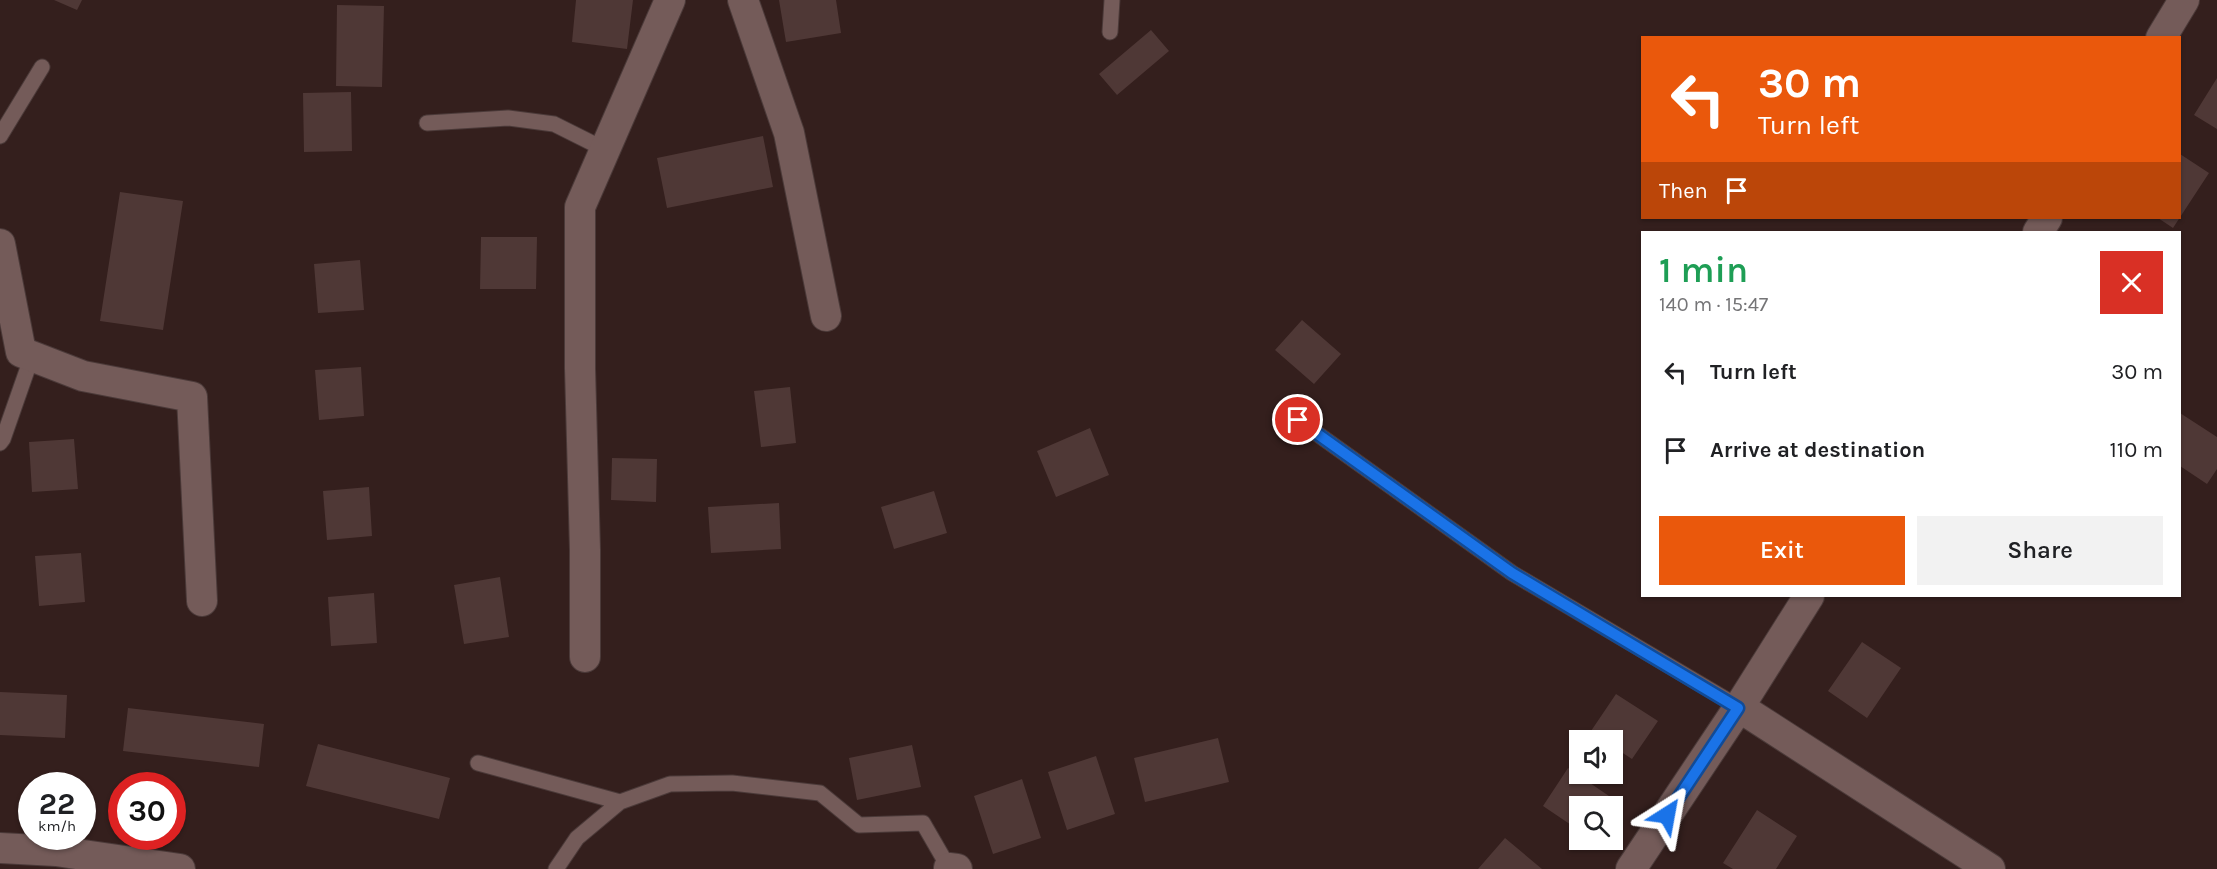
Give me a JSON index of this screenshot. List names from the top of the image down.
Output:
{
  "page": {
    "turn": ["30 m", "Turn left"],
    "then": "Then",
    "heading": ["1 min", "140 m · 15:47"],
    "list": [
      {
        "name": "Turn left",
        "value": "30 m"
      },
      {
        "name": "Arrive at destination",
        "value": "110 m"
      }
    ],
    "buttons": ["Exit", "Share"],
    "speed": "22 km/h",
    "limit": "30"
  }
}
